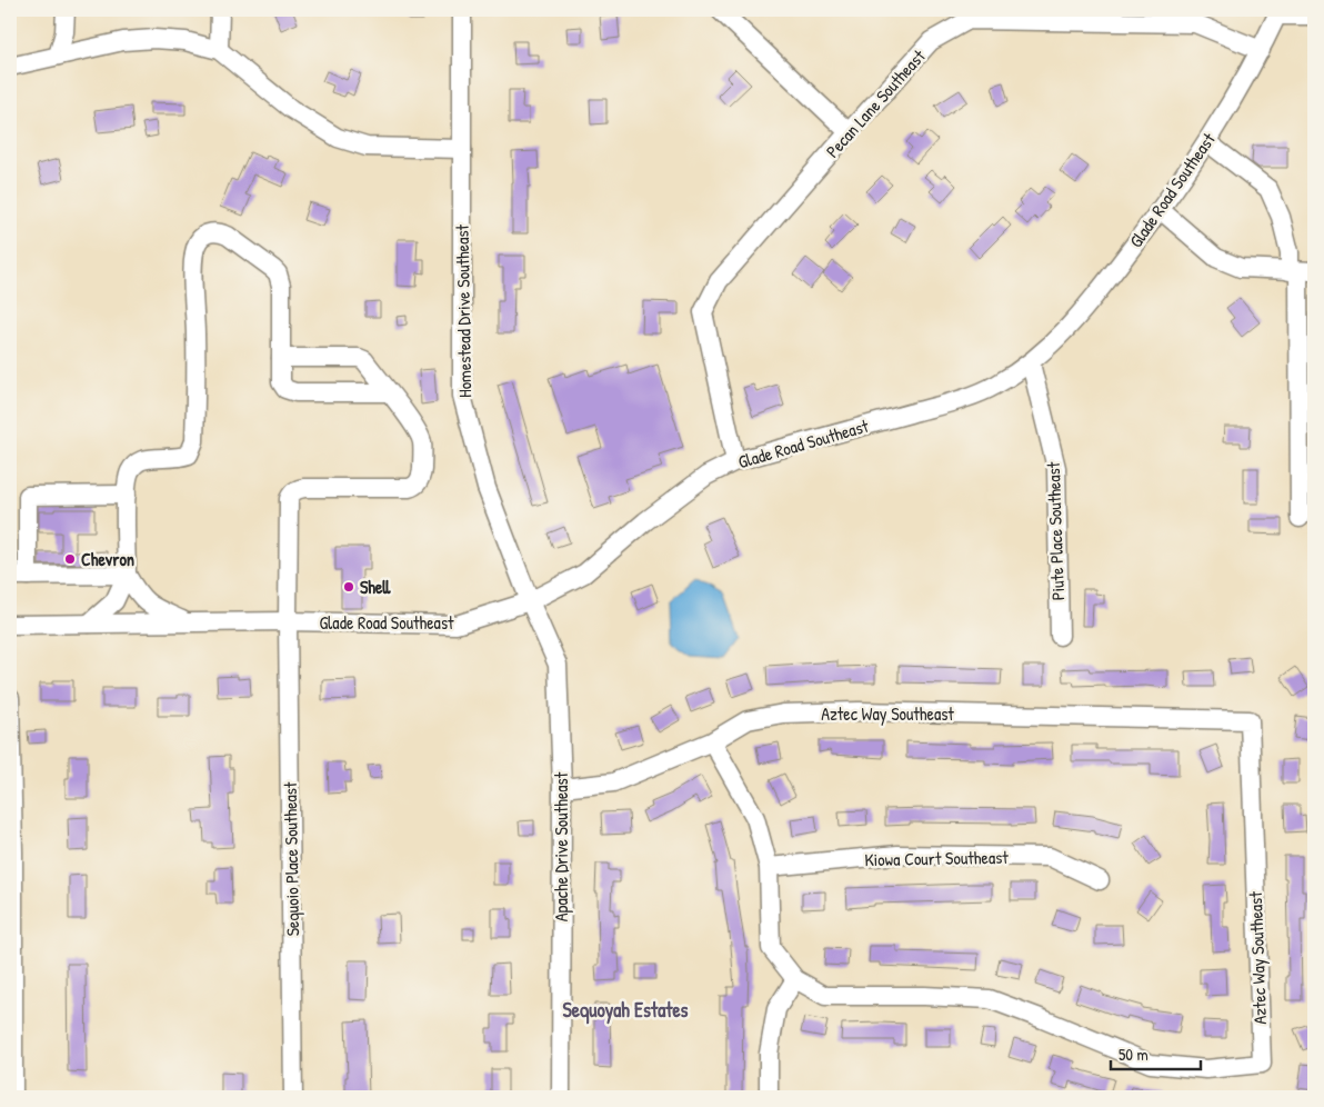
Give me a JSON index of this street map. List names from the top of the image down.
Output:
{
  "streets": {
    "street": [
      "Pecan Lane Southeast",
      "Glade Road Southeast",
      "Homestead Drive Southeast",
      "Piute Place Southeast",
      "Aztec Way Southeast",
      "Apache Drive Southeast",
      "Kiowa Court Southeast",
      "Sequoio Place Southeast"
    ]
  },
  "crossings": [
    ["Pecan Lane Southeast", "Glade Road Southeast"],
    ["Glade Road Southeast", "Homestead Drive Southeast"],
    ["Glade Road Southeast", "Piute Place Southeast"],
    ["Glade Road Southeast", "Apache Drive Southeast"],
    ["Glade Road Southeast", "Sequoio Place Southeast"],
    ["Homestead Drive Southeast", "Apache Drive Southeast"],
    ["Aztec Way Southeast", "Apache Drive Southeast"],
    ["Aztec Way Southeast", "Kiowa Court Southeast"]
  ],
  "districts": ["Sequoyah Estates"],
  "places": ["Chevron", "Shell"],
  "scale_bar": "50 m"
}
